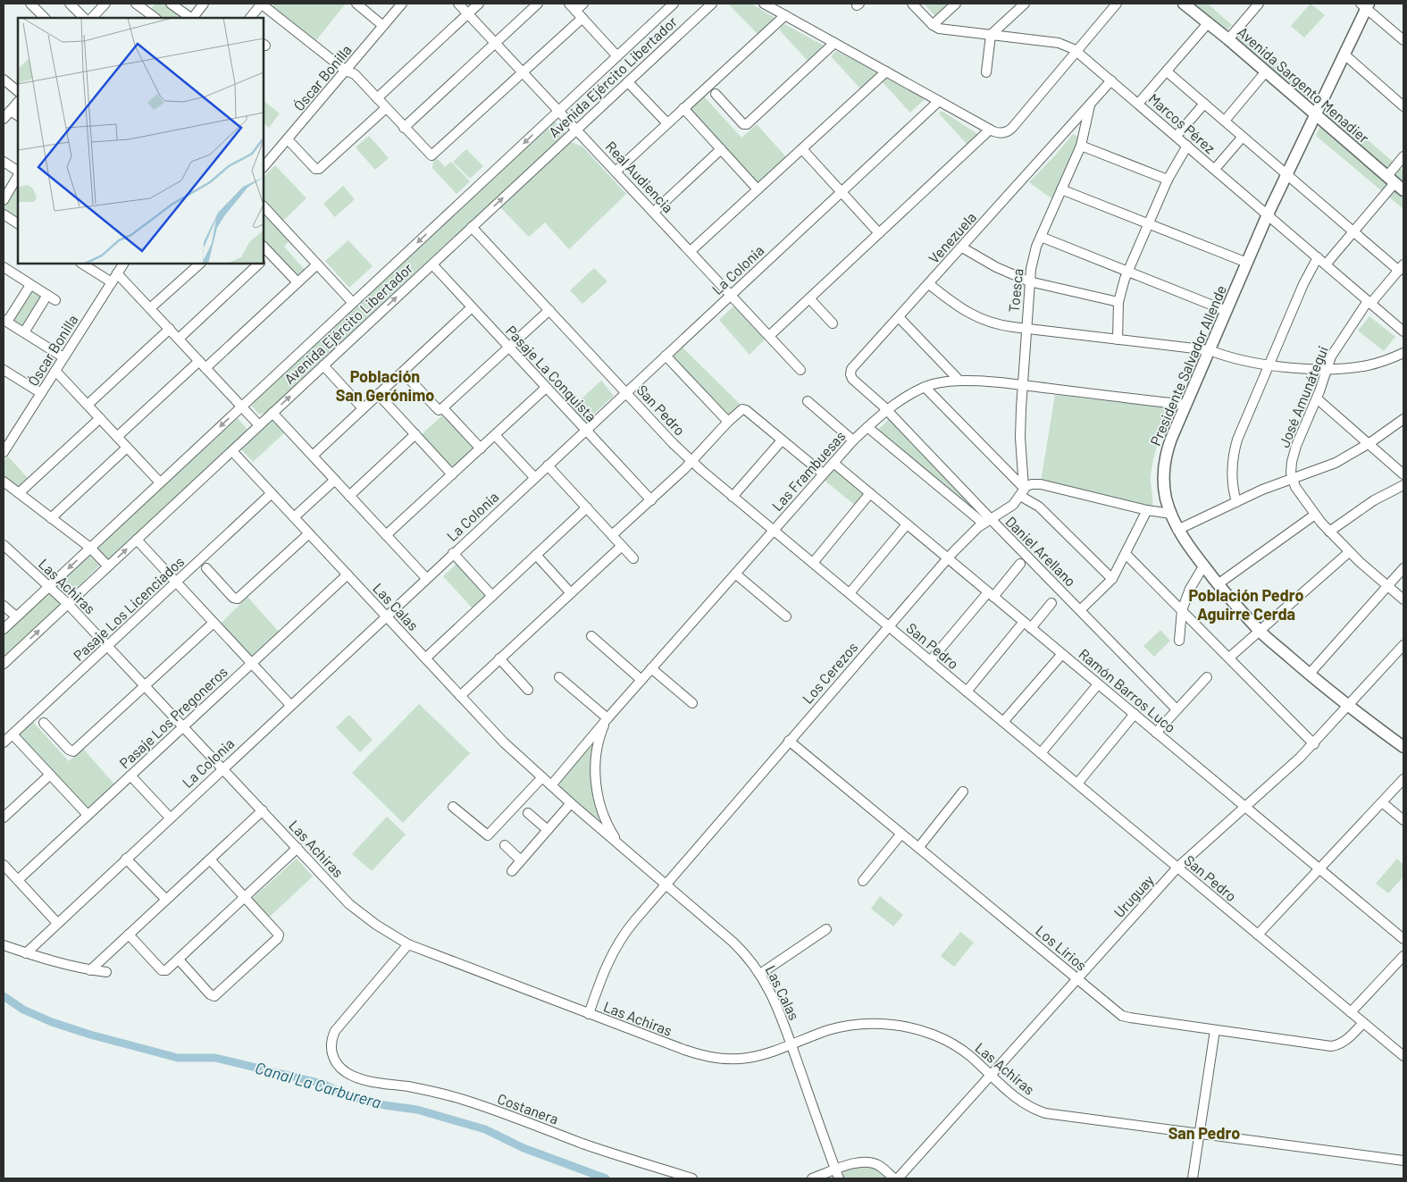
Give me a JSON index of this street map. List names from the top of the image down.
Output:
{
  "streets": {
    "main road": ["Avenida Sargento Menadier", "Presidente Salvador Allende"],
    "street": [
      "Avenida Ejército Libertador",
      "Óscar Bonilla",
      "Marcos Pérez",
      "Real Audiencia",
      "Venezuela",
      "La Colonia",
      "Toesca",
      "Pasaje La Conquista",
      "José Amunátegui",
      "San Pedro",
      "Las Frambuesas",
      "Daniel Arellano",
      "Las Achiras",
      "Las Calas",
      "Pasaje Los Licenciados",
      "Los Cerezos",
      "Ramón Barros Luco",
      "Pasaje Los Pregoneros",
      "Uruguay",
      "Los Lirios",
      "Costanera"
    ]
  },
  "crossings": [
    ["Avenida Ejército Libertador", "Real Audiencia"],
    ["Avenida Ejército Libertador", "Pasaje La Conquista"],
    ["Avenida Ejército Libertador", "San Pedro"],
    ["Avenida Ejército Libertador", "Las Achiras"],
    ["Avenida Ejército Libertador", "Las Calas"],
    ["Avenida Sargento Menadier", "Presidente Salvador Allende"],
    ["Marcos Pérez", "Venezuela"],
    ["Marcos Pérez", "Presidente Salvador Allende"],
    ["Marcos Pérez", "José Amunátegui"],
    ["Real Audiencia", "La Colonia"],
    ["Venezuela", "Toesca"],
    ["Venezuela", "Las Frambuesas"],
    ["Venezuela", "Daniel Arellano"],
    ["La Colonia", "Pasaje La Conquista"],
    ["La Colonia", "San Pedro"],
    ["La Colonia", "Las Achiras"],
    ["La Colonia", "Las Calas"],
    ["Toesca", "Las Frambuesas"],
    ["Toesca", "Los Cerezos"],
    ["Presidente Salvador Allende", "Las Frambuesas"],
    ["Presidente Salvador Allende", "Uruguay"],
    ["San Pedro", "Las Frambuesas"],
    ["San Pedro", "Los Cerezos"],
    ["San Pedro", "Uruguay"],
    ["San Pedro", "Los Lirios"],
    ["Las Frambuesas", "Daniel Arellano"],
    ["Las Frambuesas", "Las Calas"],
    ["Las Frambuesas", "Ramón Barros Luco"],
    ["Daniel Arellano", "Los Cerezos"],
    ["Las Achiras", "Las Calas"],
    ["Las Achiras", "Pasaje Los Licenciados"],
    ["Las Achiras", "Los Cerezos"],
    ["Las Achiras", "Pasaje Los Pregoneros"],
    ["Las Achiras", "Uruguay"],
    ["Las Achiras", "Costanera"],
    ["Las Calas", "Pasaje Los Licenciados"],
    ["Las Calas", "Los Cerezos"],
    ["Las Calas", "Pasaje Los Pregoneros"],
    ["Los Cerezos", "Ramón Barros Luco"],
    ["Los Cerezos", "Los Lirios"],
    ["Ramón Barros Luco", "Uruguay"],
    ["Uruguay", "Los Lirios"]
  ],
  "districts": ["Población San Gerónimo", "Población Pedro Aguirre Cerda", "San Pedro"],
  "water": ["Canal La Carburera"]
}
